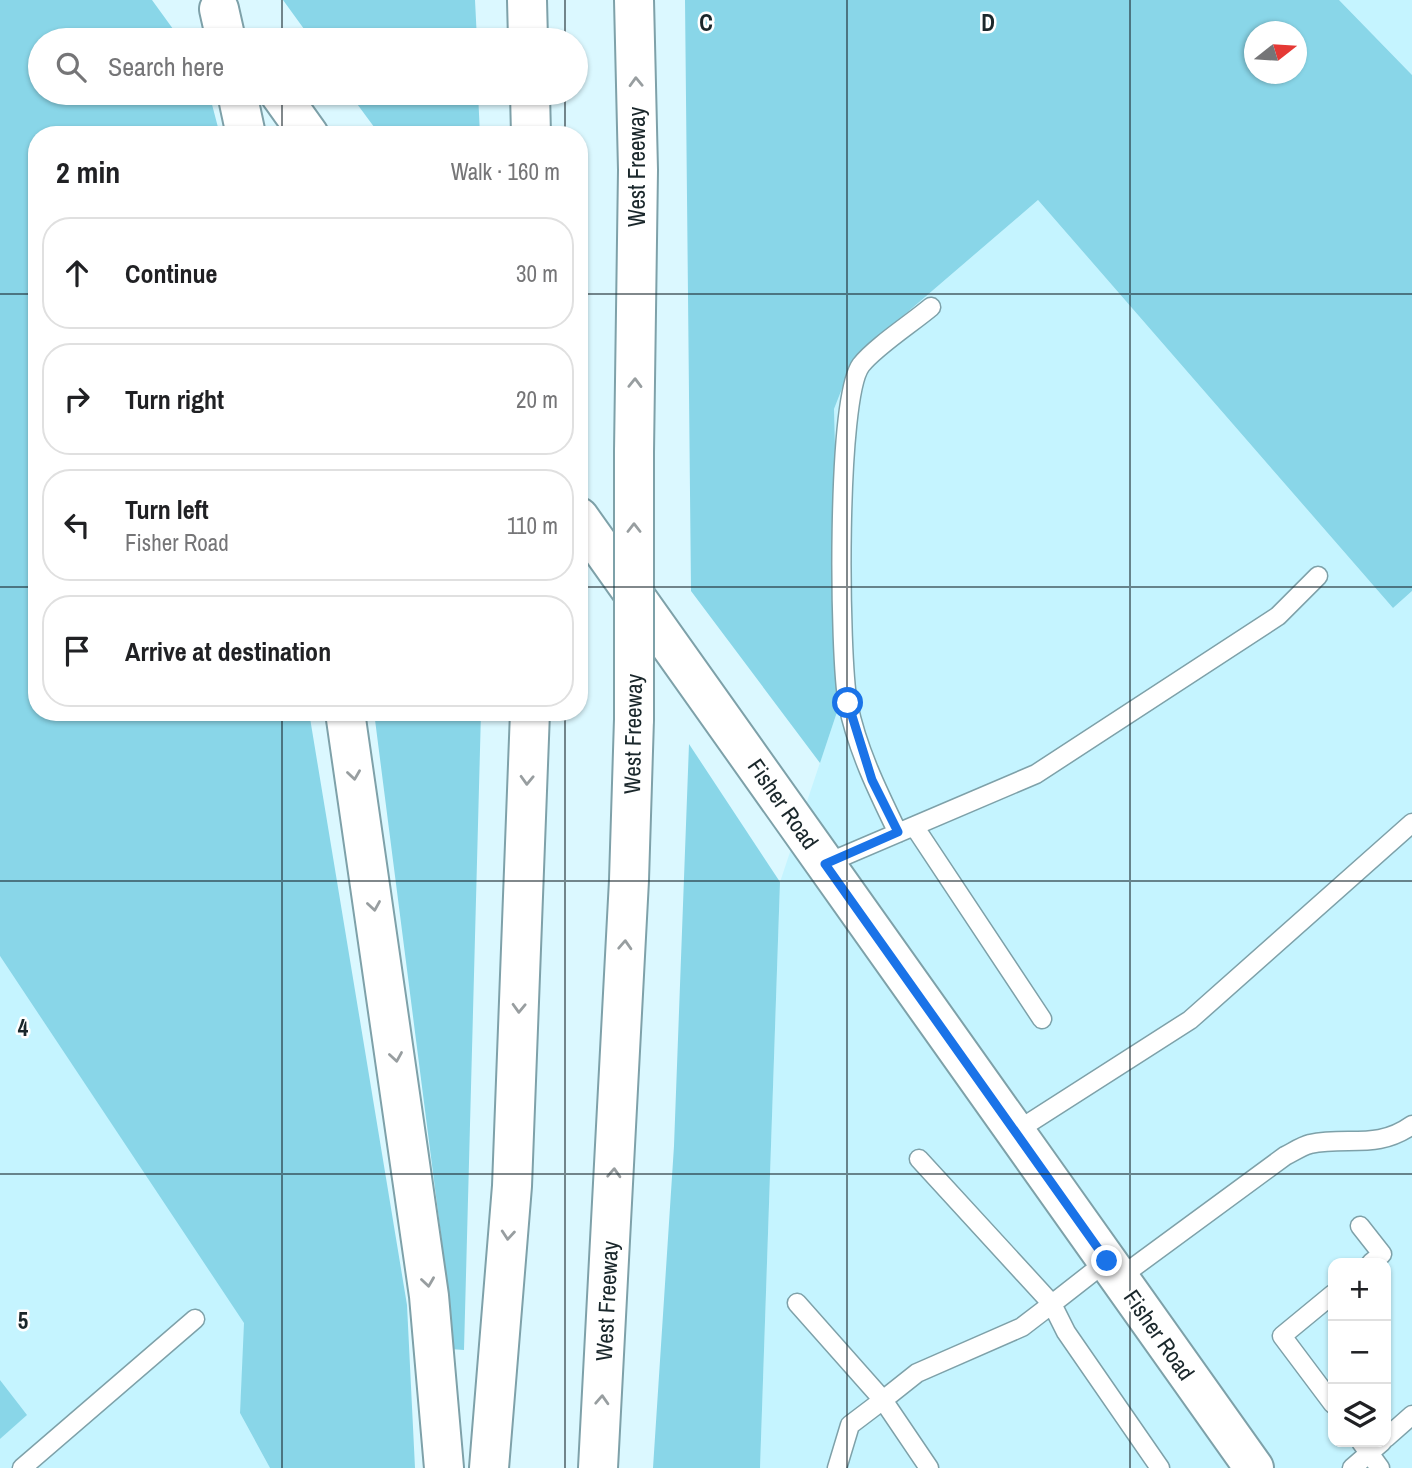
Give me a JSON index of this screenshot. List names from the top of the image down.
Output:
{
  "streets": {
    "main road": ["West Freeway", "Fisher Road"]
  },
  "north": "right",
  "page": {
    "search": "Search here",
    "heading": ["2 min", "Walk · 160 m"],
    "list": [
      ["Continue", "30 m"],
      ["Turn right", "20 m"],
      ["Turn left", "Fisher Road", "110 m"],
      "Arrive at destination"
    ],
    "map_buttons": ["+", "−"]
  },
  "grid": {
    "columns": ["C", "D"],
    "rows": ["4", "5"]
  }
}
